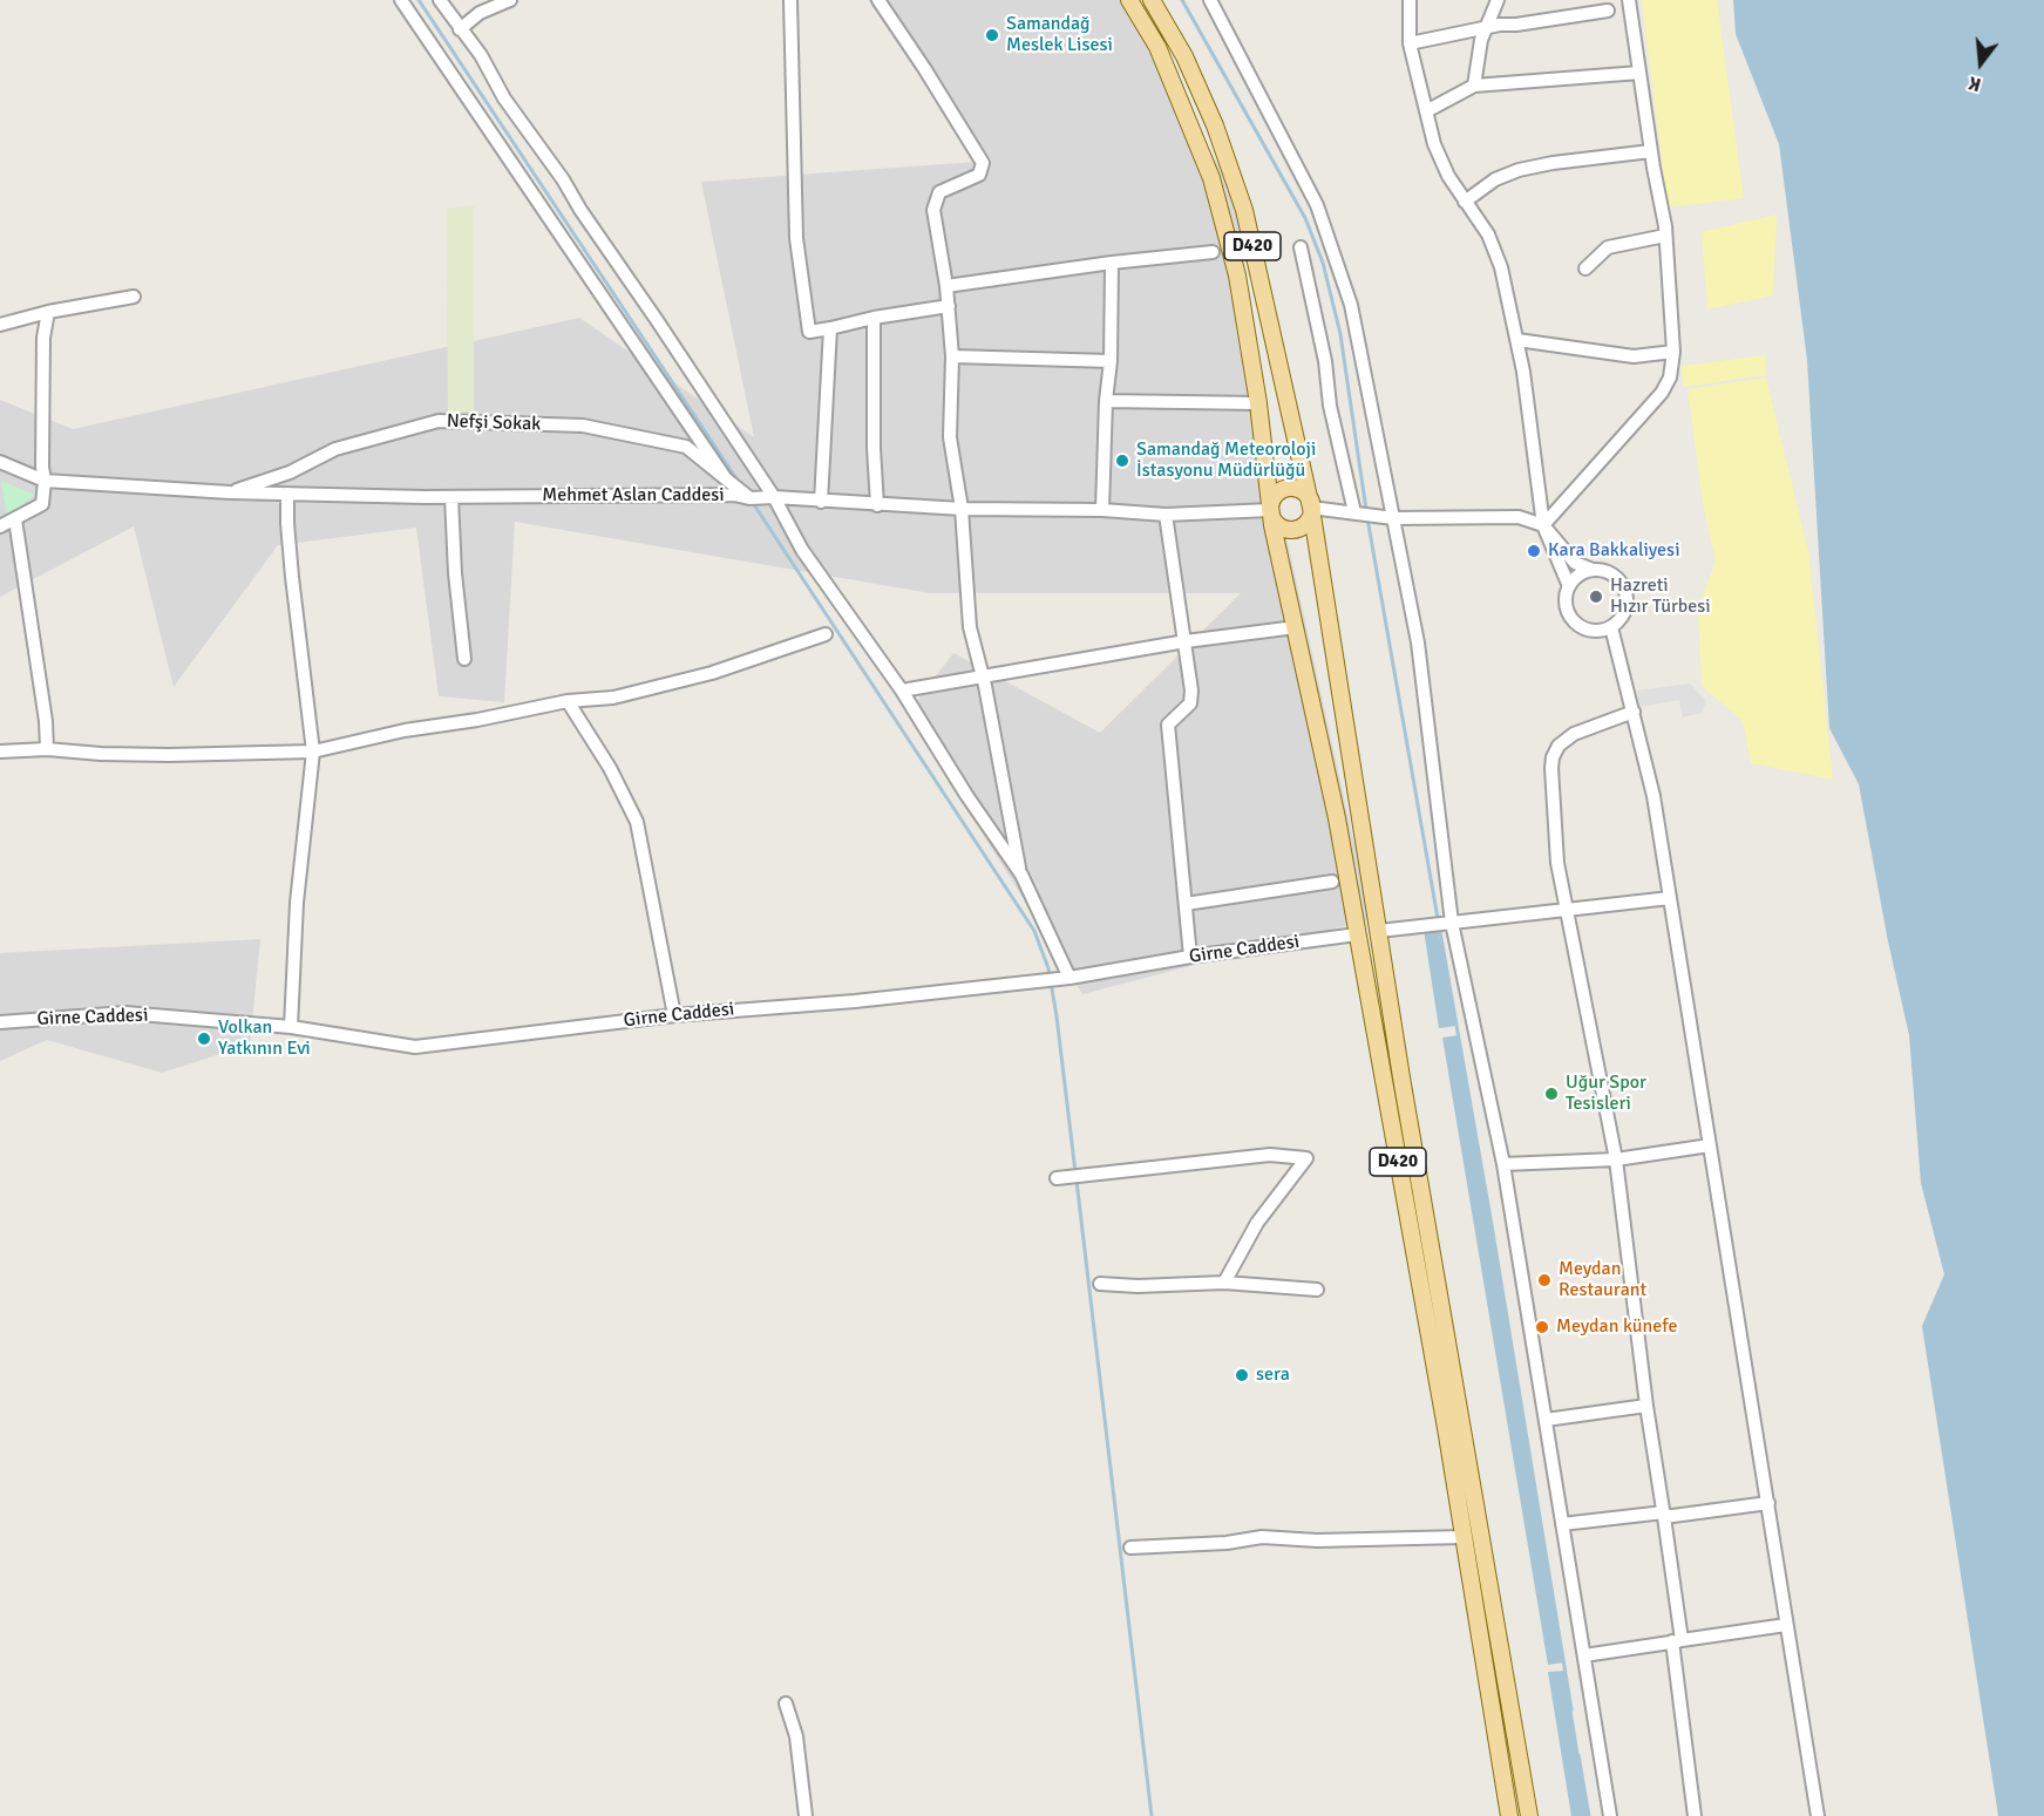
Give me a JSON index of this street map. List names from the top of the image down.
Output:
{
  "streets": {
    "main road": ["D420"],
    "street": ["Nefşi Sokak", "Mehmet Aslan Caddesi", "Girne Caddesi"]
  },
  "crossings": [
    ["D420", "Mehmet Aslan Caddesi"],
    ["D420", "Girne Caddesi"],
    ["Nefşi Sokak", "Mehmet Aslan Caddesi"]
  ],
  "places": [
    "Samandağ Meslek Lisesi",
    "Samandağ Meteoroloji İstasyonu Müdürlüğü",
    "Kara Bakkaliyesi",
    "Hazreti Hızır Türbesi",
    "Volkan Yatkının Evi",
    "Uğur Spor Tesisleri",
    "Meydan Restaurant",
    "Meydan künefe",
    "sera"
  ],
  "north": "bottom"
}
